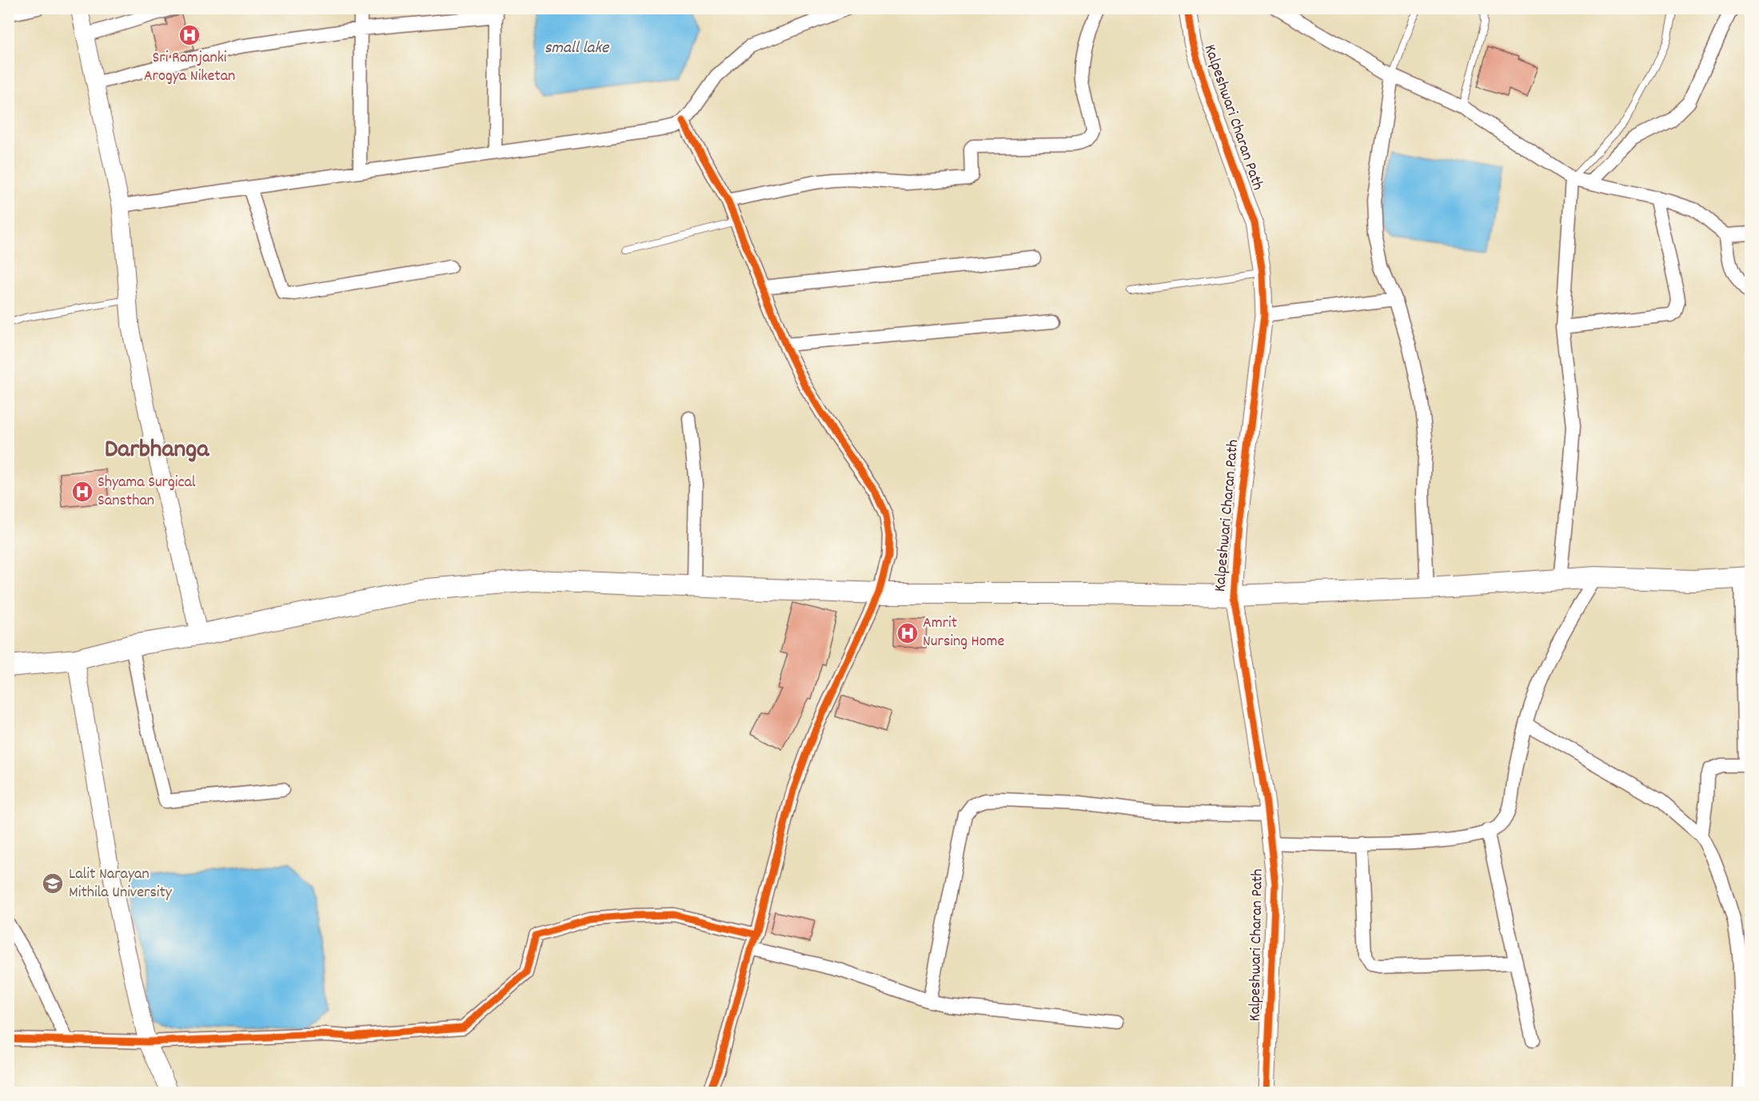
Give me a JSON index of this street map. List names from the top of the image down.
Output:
{
  "streets": {
    "street": ["Kalpeshwari Charan Path"]
  },
  "districts": ["Darbhanga"],
  "water": ["small lake"],
  "places": {
    "hospital": ["Sri Ramjanki Arogya Niketan", "Shyama Surgical Sansthan", "Amrit Nursing Home"],
    "school or university": ["Lalit Narayan Mithila University"]
  }
}
